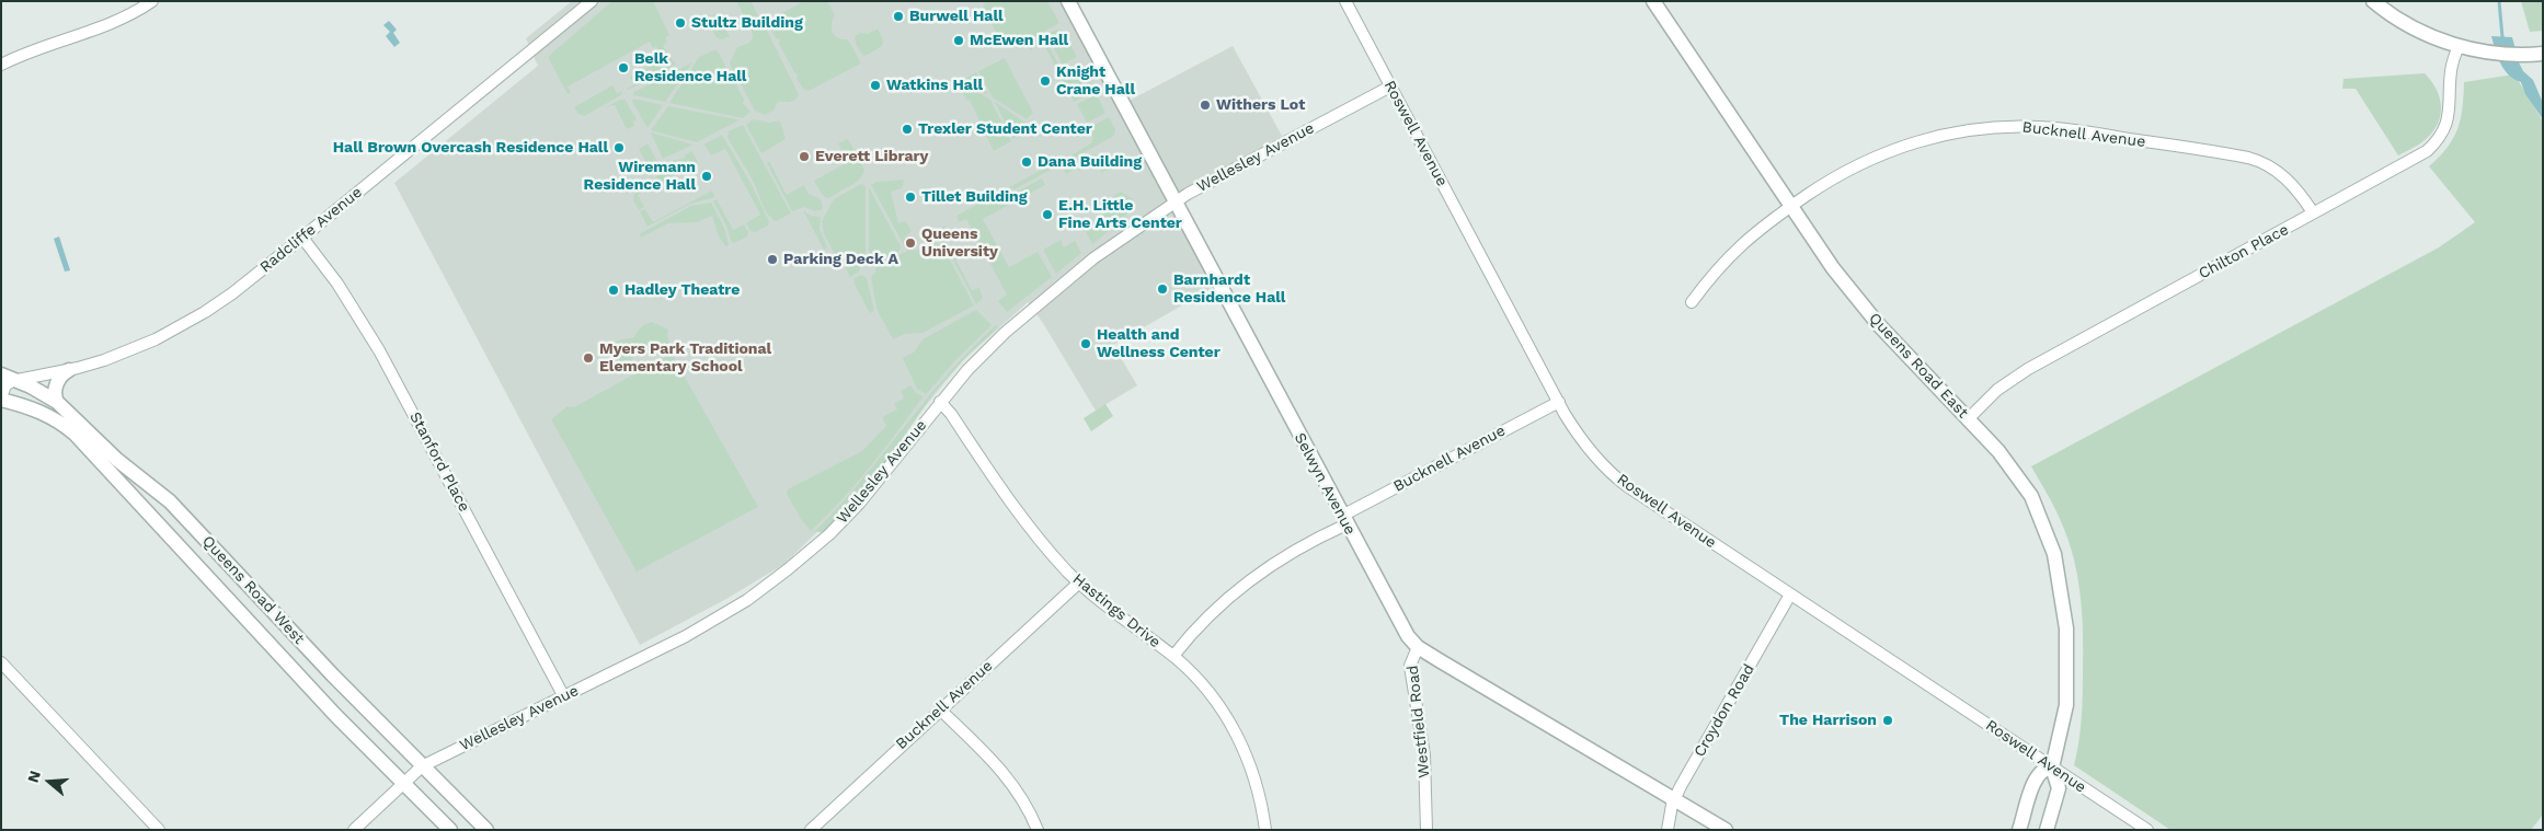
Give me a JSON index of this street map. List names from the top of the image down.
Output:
{
  "streets": {
    "street": [
      "Roswell Avenue",
      "Bucknell Avenue",
      "Wellesley Avenue",
      "Radcliffe Avenue",
      "Chilton Place",
      "Queens Road East",
      "Stanford Place",
      "Selwyn Avenue",
      "Queens Road West",
      "Hastings Drive",
      "Croydon Road",
      "Westfield Road"
    ]
  },
  "crossings": [
    ["Roswell Avenue", "Bucknell Avenue"],
    ["Roswell Avenue", "Wellesley Avenue"],
    ["Roswell Avenue", "Queens Road East"],
    ["Roswell Avenue", "Croydon Road"],
    ["Bucknell Avenue", "Chilton Place"],
    ["Bucknell Avenue", "Queens Road East"],
    ["Bucknell Avenue", "Selwyn Avenue"],
    ["Bucknell Avenue", "Hastings Drive"],
    ["Wellesley Avenue", "Stanford Place"],
    ["Wellesley Avenue", "Selwyn Avenue"],
    ["Wellesley Avenue", "Queens Road West"],
    ["Wellesley Avenue", "Hastings Drive"],
    ["Radcliffe Avenue", "Stanford Place"],
    ["Radcliffe Avenue", "Queens Road West"],
    ["Chilton Place", "Queens Road East"],
    ["Selwyn Avenue", "Croydon Road"],
    ["Selwyn Avenue", "Westfield Road"]
  ],
  "places": [
    "Burwell Hall",
    "Stultz Building",
    "McEwen Hall",
    "Belk Residence Hall",
    "Knight Crane Hall",
    "Watkins Hall",
    "Withers Lot",
    "Trexler Student Center",
    "Hall Brown Overcash Residence Hall",
    "Everett Library",
    "Dana Building",
    "Wiremann Residence Hall",
    "Tillet Building",
    "E.H. Little Fine Arts Center",
    "Queens University",
    "Parking Deck A",
    "Barnhardt Residence Hall",
    "Hadley Theatre",
    "Health and Wellness Center",
    "Myers Park Traditional Elementary School",
    "The Harrison"
  ],
  "north": "left"
}
